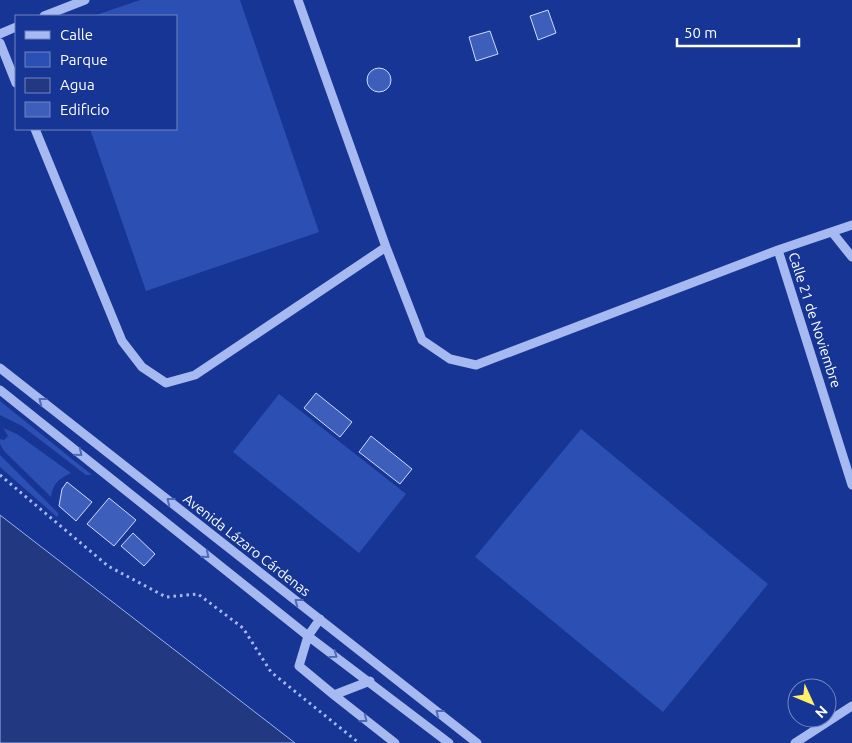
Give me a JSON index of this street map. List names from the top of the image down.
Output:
{
  "streets": {
    "street": ["Calle 21 de Noviembre", "Avenida Lázaro Cárdenas"]
  },
  "legend": [
    "Calle",
    "Parque",
    "Agua",
    "Edificio"
  ],
  "scale_bar": "50 m",
  "north": "bottom right"
}
